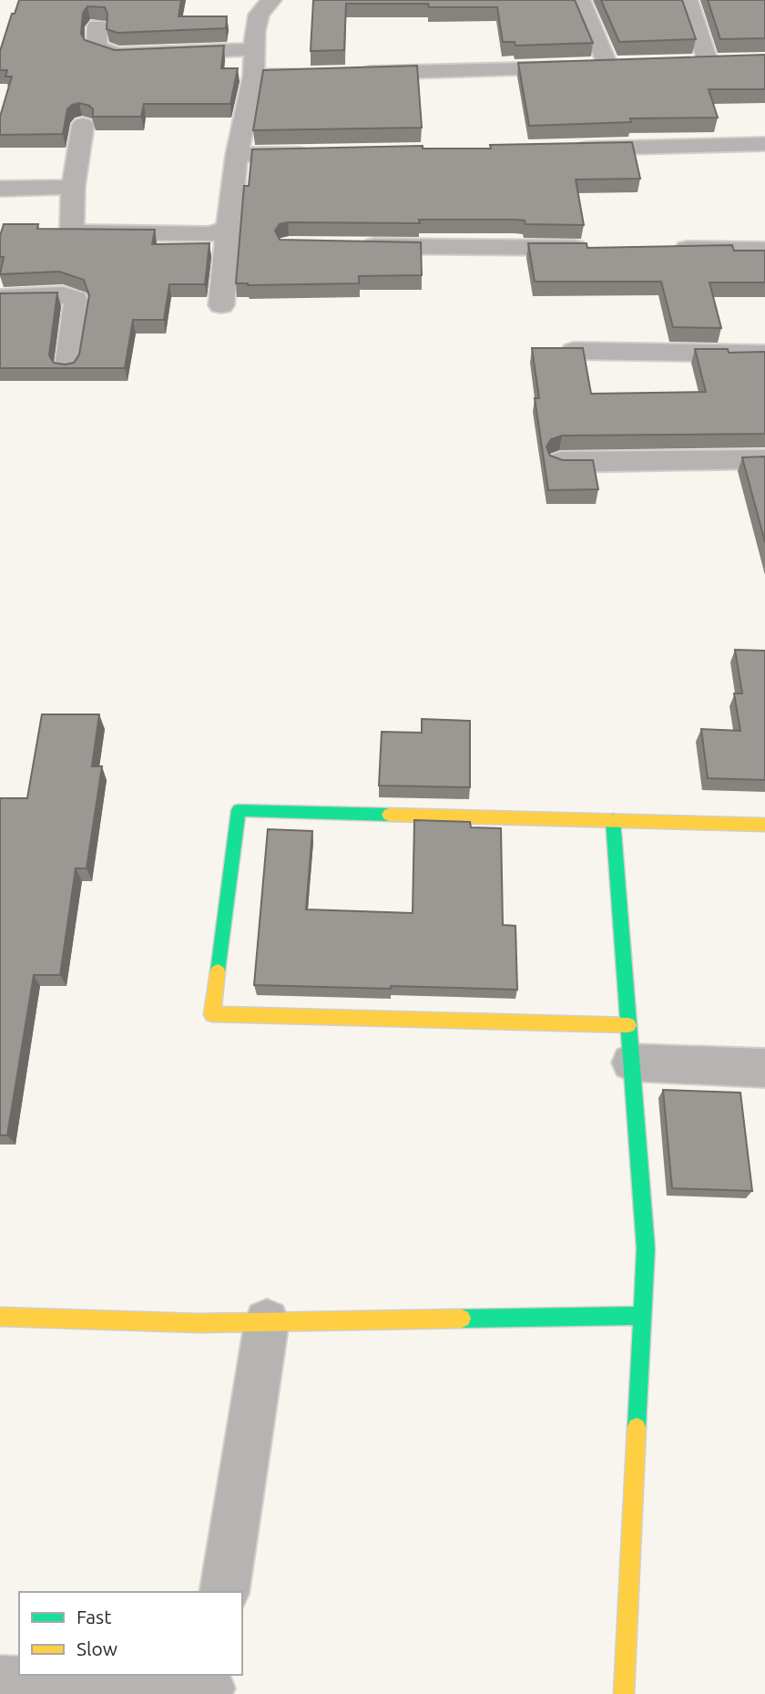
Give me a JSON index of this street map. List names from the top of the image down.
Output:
{
  "legend": ["Fast", "Slow"]
}
